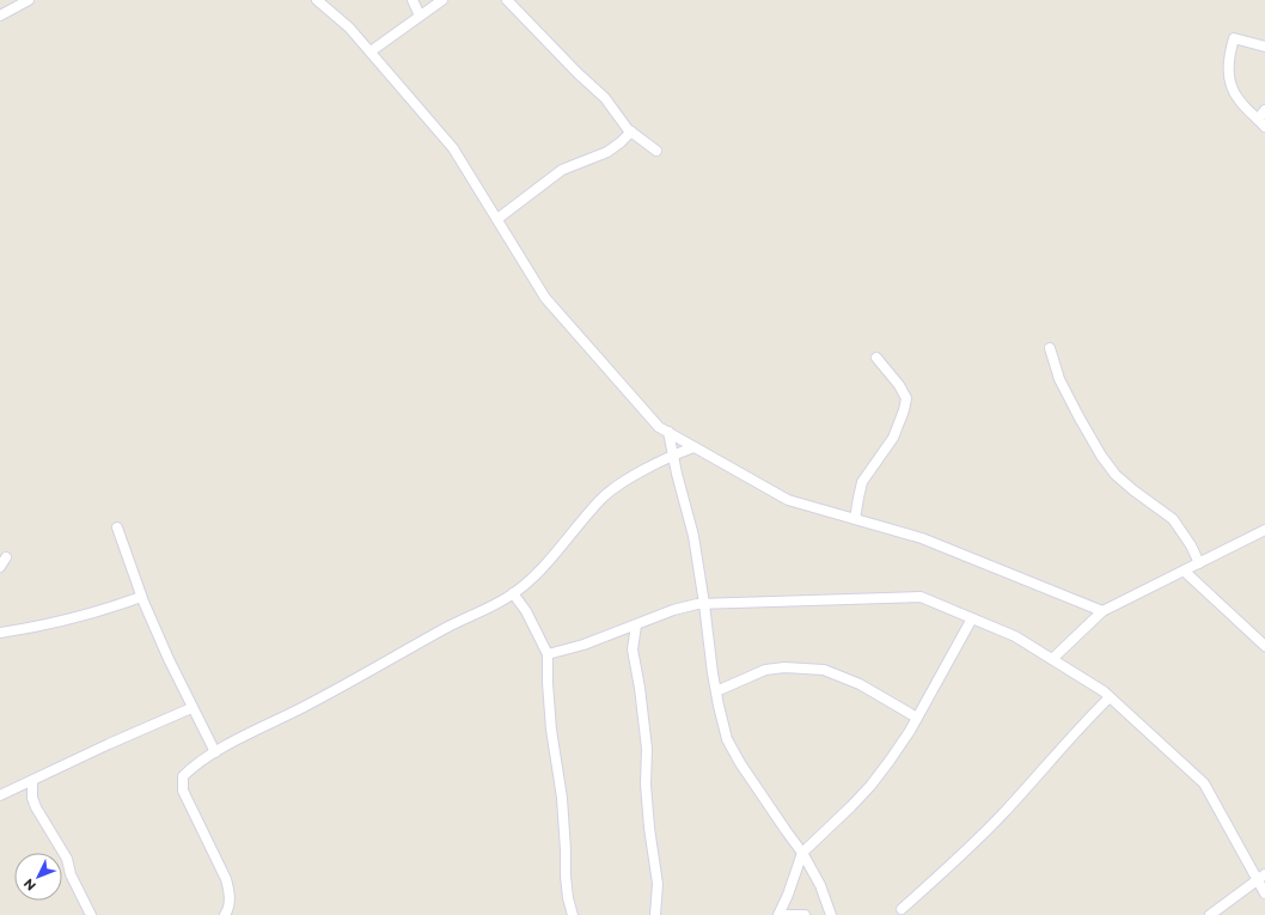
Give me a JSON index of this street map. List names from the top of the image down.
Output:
{
  "north": "bottom left"
}
